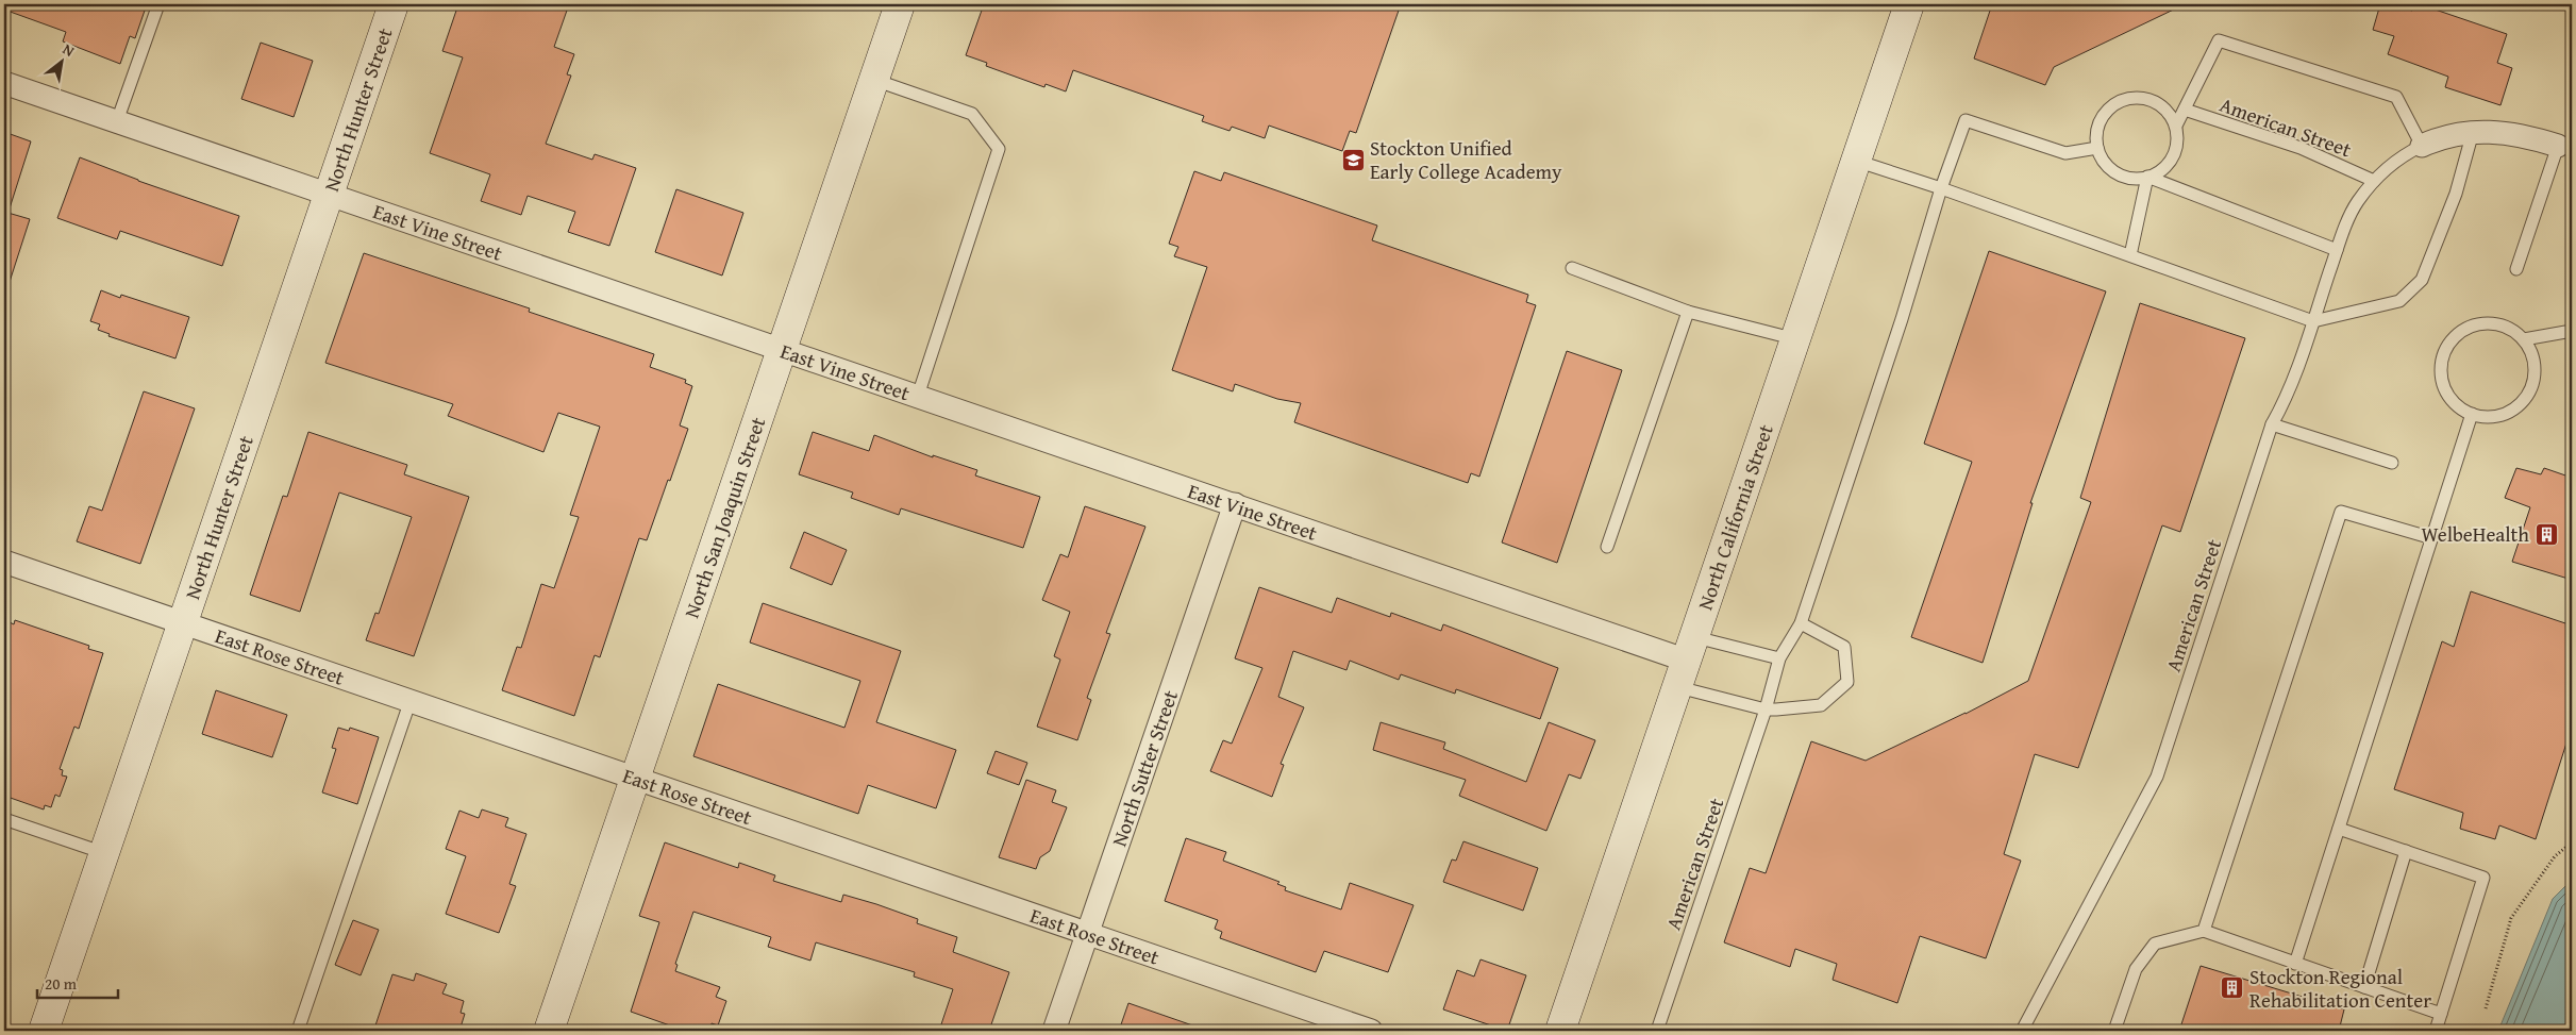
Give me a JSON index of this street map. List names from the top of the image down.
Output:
{
  "streets": {
    "street": [
      "North Hunter Street",
      "East Vine Street",
      "North San Joaquin Street",
      "North California Street",
      "East Rose Street",
      "North Sutter Street"
    ],
    "lane": ["American Street"]
  },
  "crossings": [
    ["North Hunter Street", "East Vine Street"],
    ["North Hunter Street", "East Rose Street"],
    ["East Vine Street", "North San Joaquin Street"],
    ["East Vine Street", "North California Street"],
    ["East Vine Street", "North Sutter Street"],
    ["North San Joaquin Street", "East Rose Street"],
    ["East Rose Street", "North Sutter Street"]
  ],
  "places": {
    "school or university": ["Stockton Unified Early College Academy"],
    "building": ["WelbeHealth", "Stockton Regional Rehabilitation Center"]
  },
  "scale_bar": "20 m",
  "north": "top right"
}
